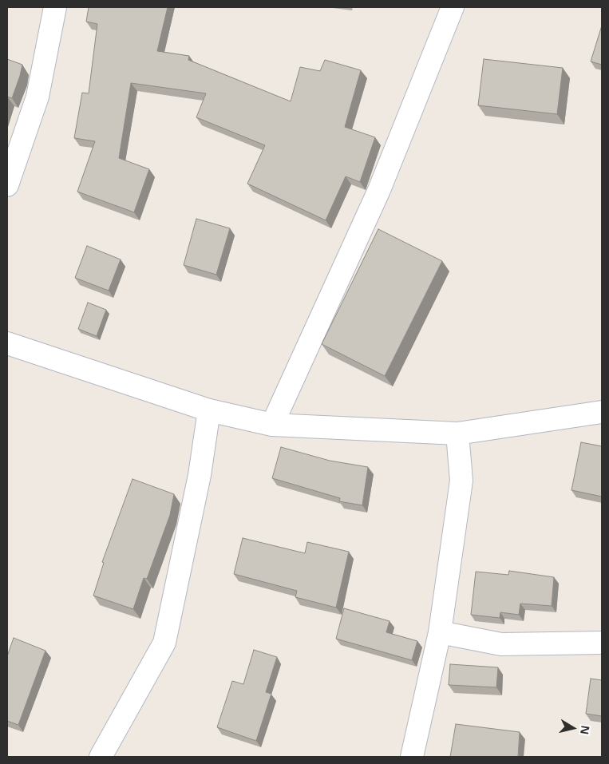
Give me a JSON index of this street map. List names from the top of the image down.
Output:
{
  "north": "right"
}
